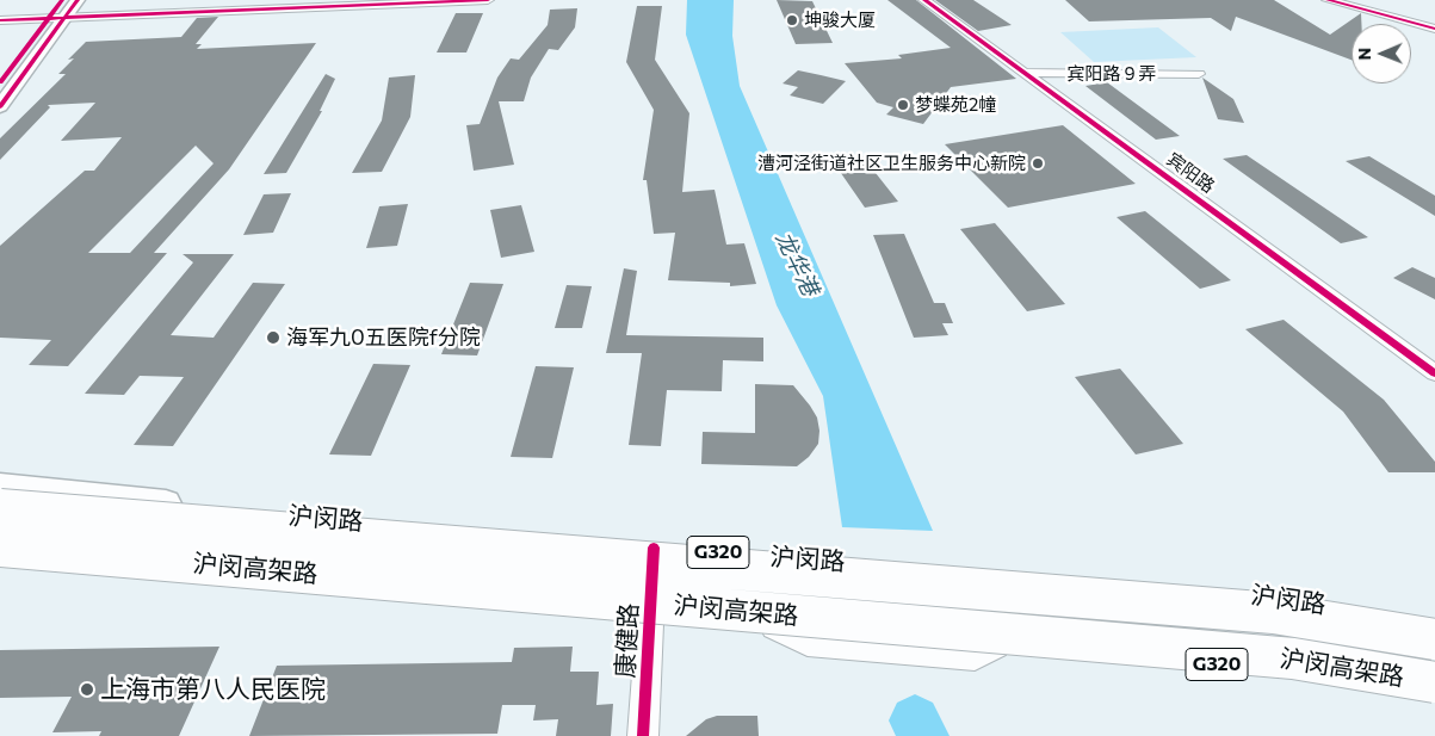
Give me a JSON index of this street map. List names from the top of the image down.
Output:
{
  "streets": {
    "highway": ["沪闵高架路"],
    "main road": ["沪闵路", "G320"],
    "street": ["宾阳路 9 弄", "宾阳路", "康健路"]
  },
  "crossings": [
    ["宾阳路 9 弄", "宾阳路"],
    ["沪闵路", "康健路"],
    ["G320", "康健路"]
  ],
  "water": ["龙华港"],
  "places": [
    "坤骏大厦",
    "梦蝶苑2幢",
    "漕河泾街道社区卫生服务中心新院",
    "海军九0五医院f分院",
    "上海市第八人民医院"
  ],
  "north": "left"
}
